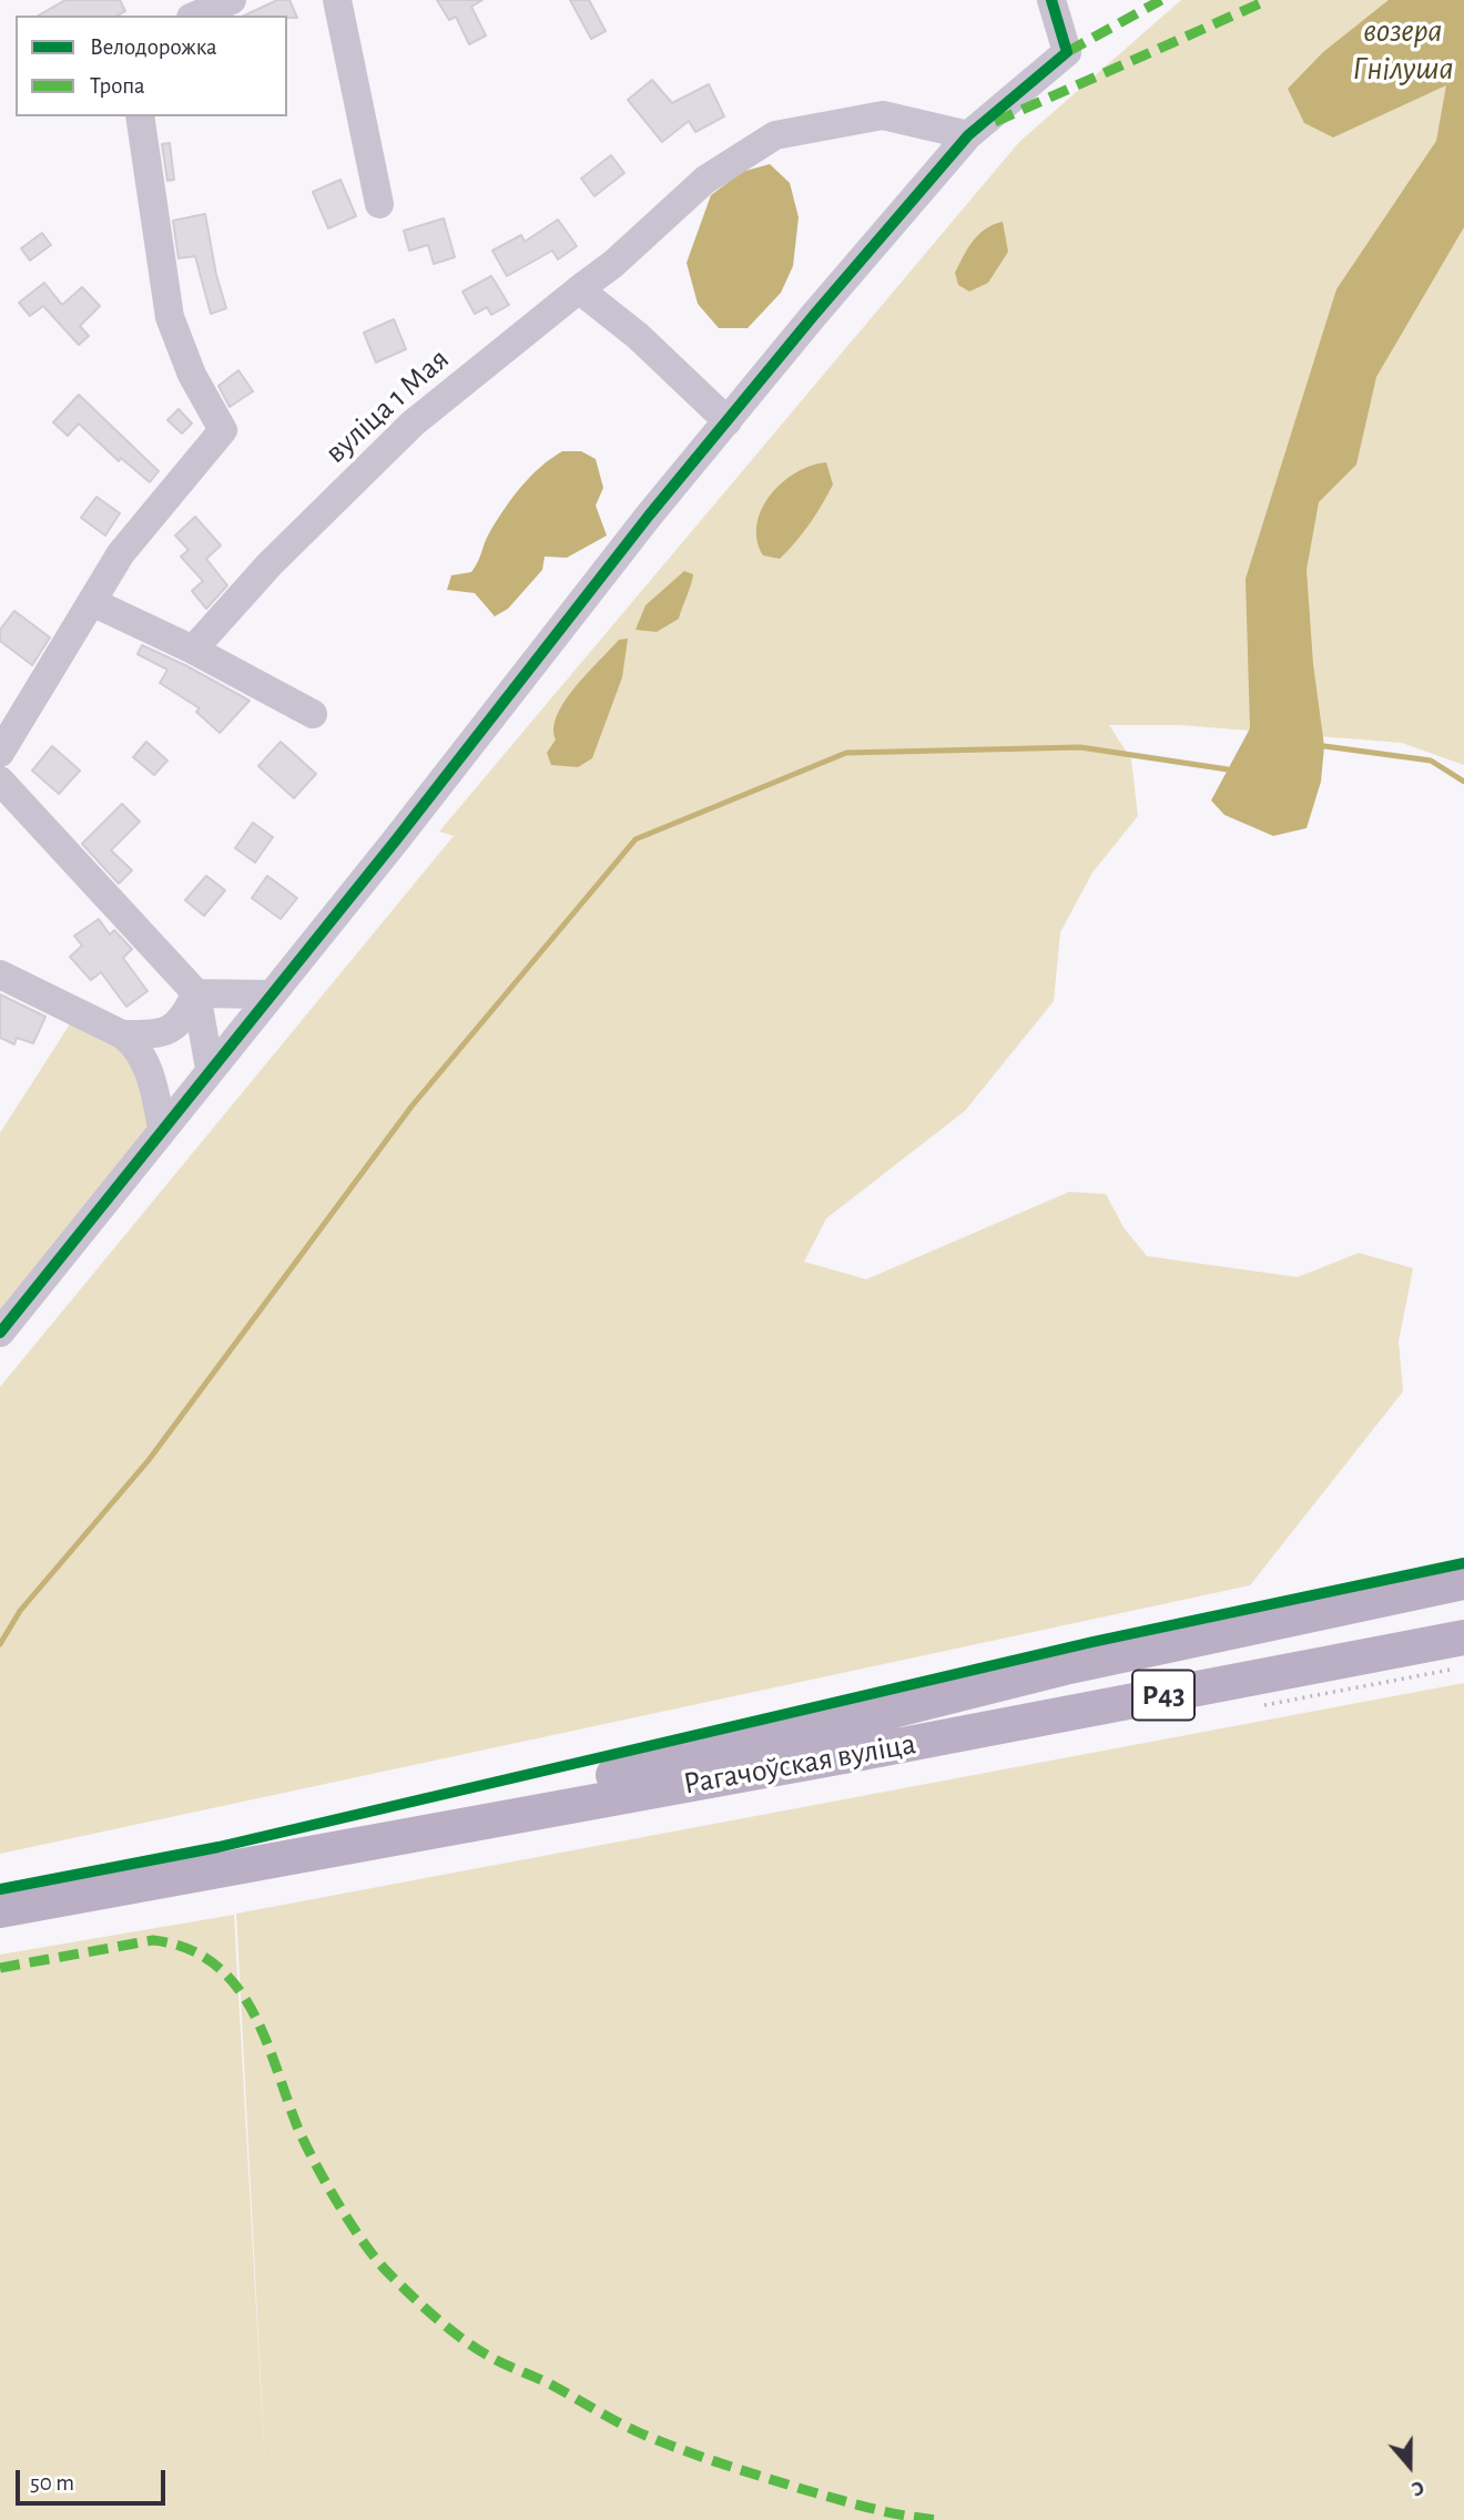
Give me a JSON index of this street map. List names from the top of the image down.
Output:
{
  "streets": {
    "main road": ["Р43", "Рагачоўская вуліца"],
    "street": ["вуліца 1 Мая"]
  },
  "water": ["возера Гнілуша"],
  "legend": ["Велодорожка", "Тропа"],
  "scale_bar": "50 m",
  "north": "bottom"
}
